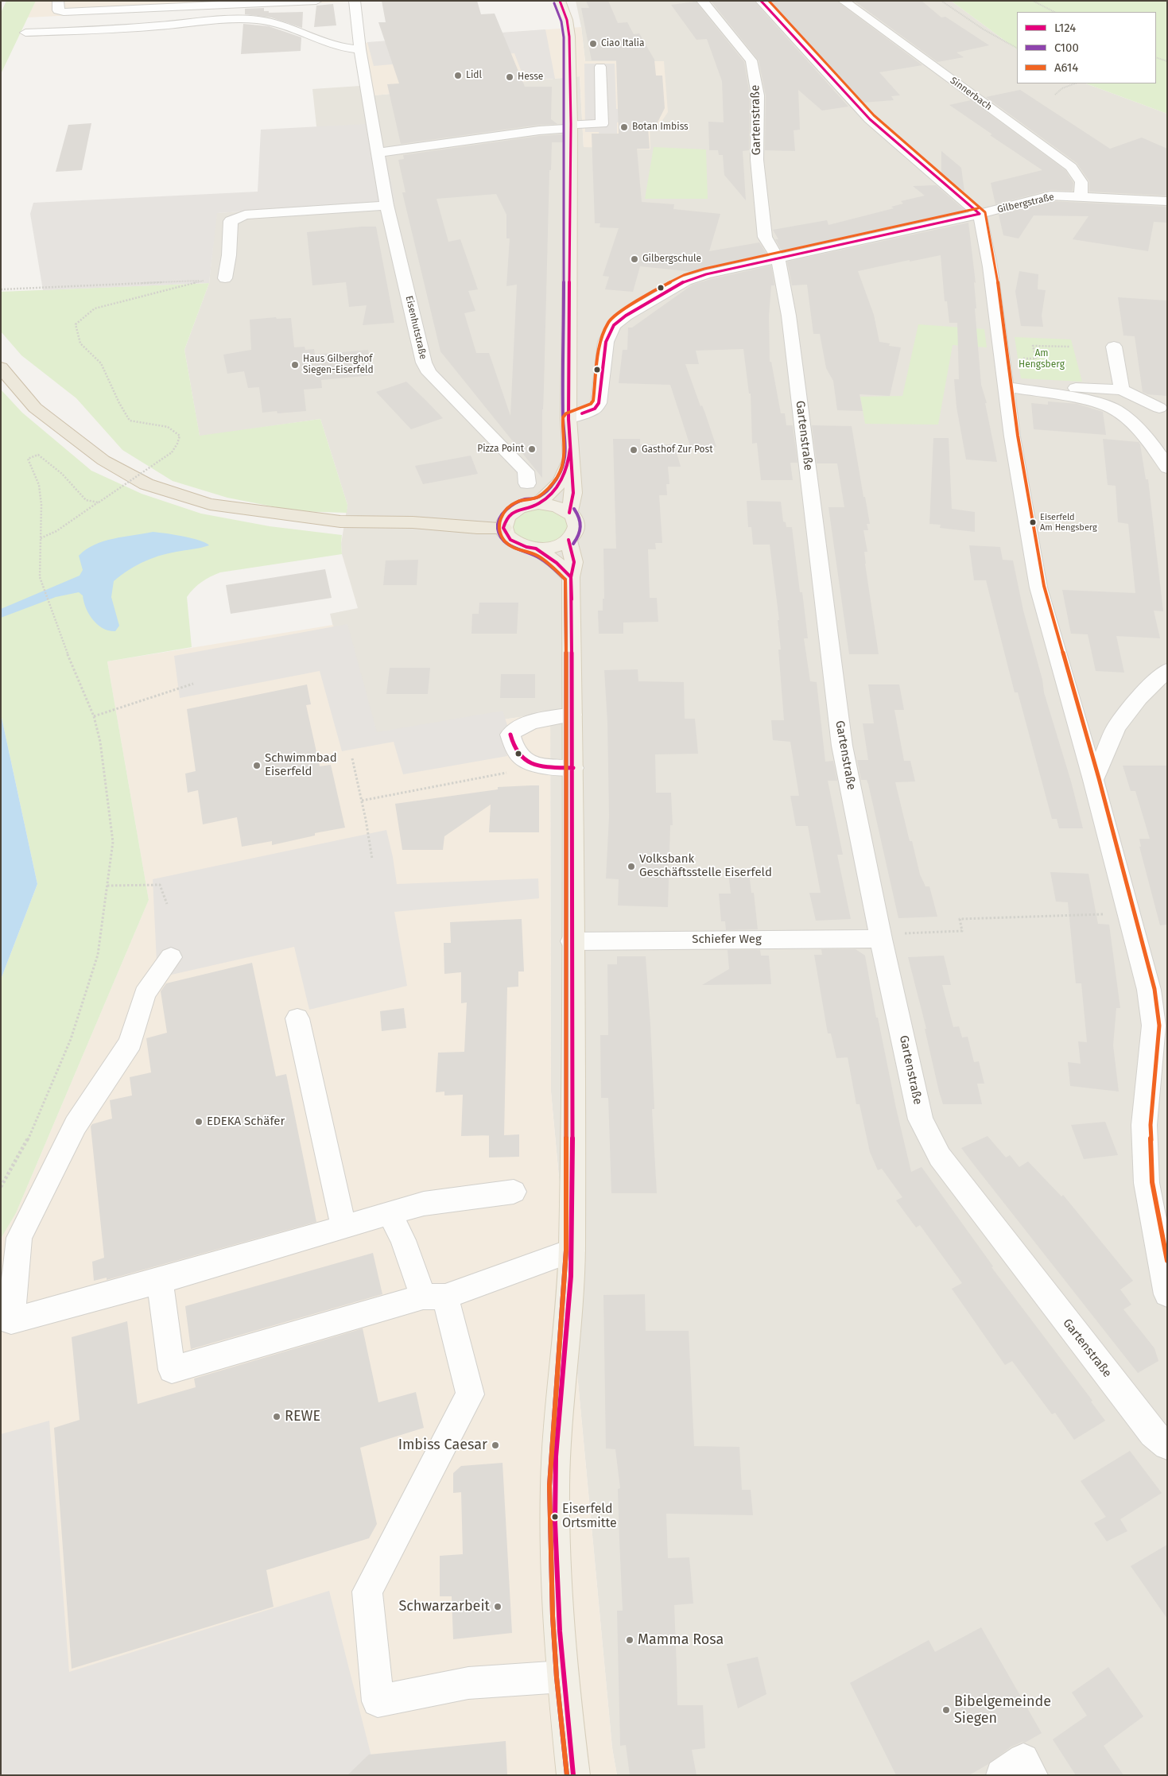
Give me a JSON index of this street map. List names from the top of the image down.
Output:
{
  "streets": {
    "street": [
      "Sinnerbach",
      "Gartenstraße",
      "Gilbergstraße",
      "Eisenhutstraße",
      "Schiefer Weg"
    ]
  },
  "crossings": [
    ["Sinnerbach", "Gilbergstraße"],
    ["Gartenstraße", "Gilbergstraße"],
    ["Gartenstraße", "Schiefer Weg"]
  ],
  "parks": ["Am Hengsberg"],
  "places": [
    "Ciao Italia",
    "Lidl",
    "Hesse",
    "Botan Imbiss",
    "Gilbergschule",
    "Haus Gilberghof Siegen-Eiserfeld",
    "Pizza Point",
    "Gasthof Zur Post",
    "Eiserfeld Am Hengsberg",
    "Schwimmbad Eiserfeld",
    "Volksbank Geschäftsstelle Eiserfeld",
    "EDEKA Schäfer",
    "REWE",
    "Imbiss Caesar",
    "Eiserfeld Ortsmitte",
    "Schwarzarbeit",
    "Mamma Rosa",
    "Bibelgemeinde Siegen"
  ],
  "lines": ["transit line L124", "transit line A614", "transit line C100"],
  "legend": ["L124", "C100", "A614"]
}
